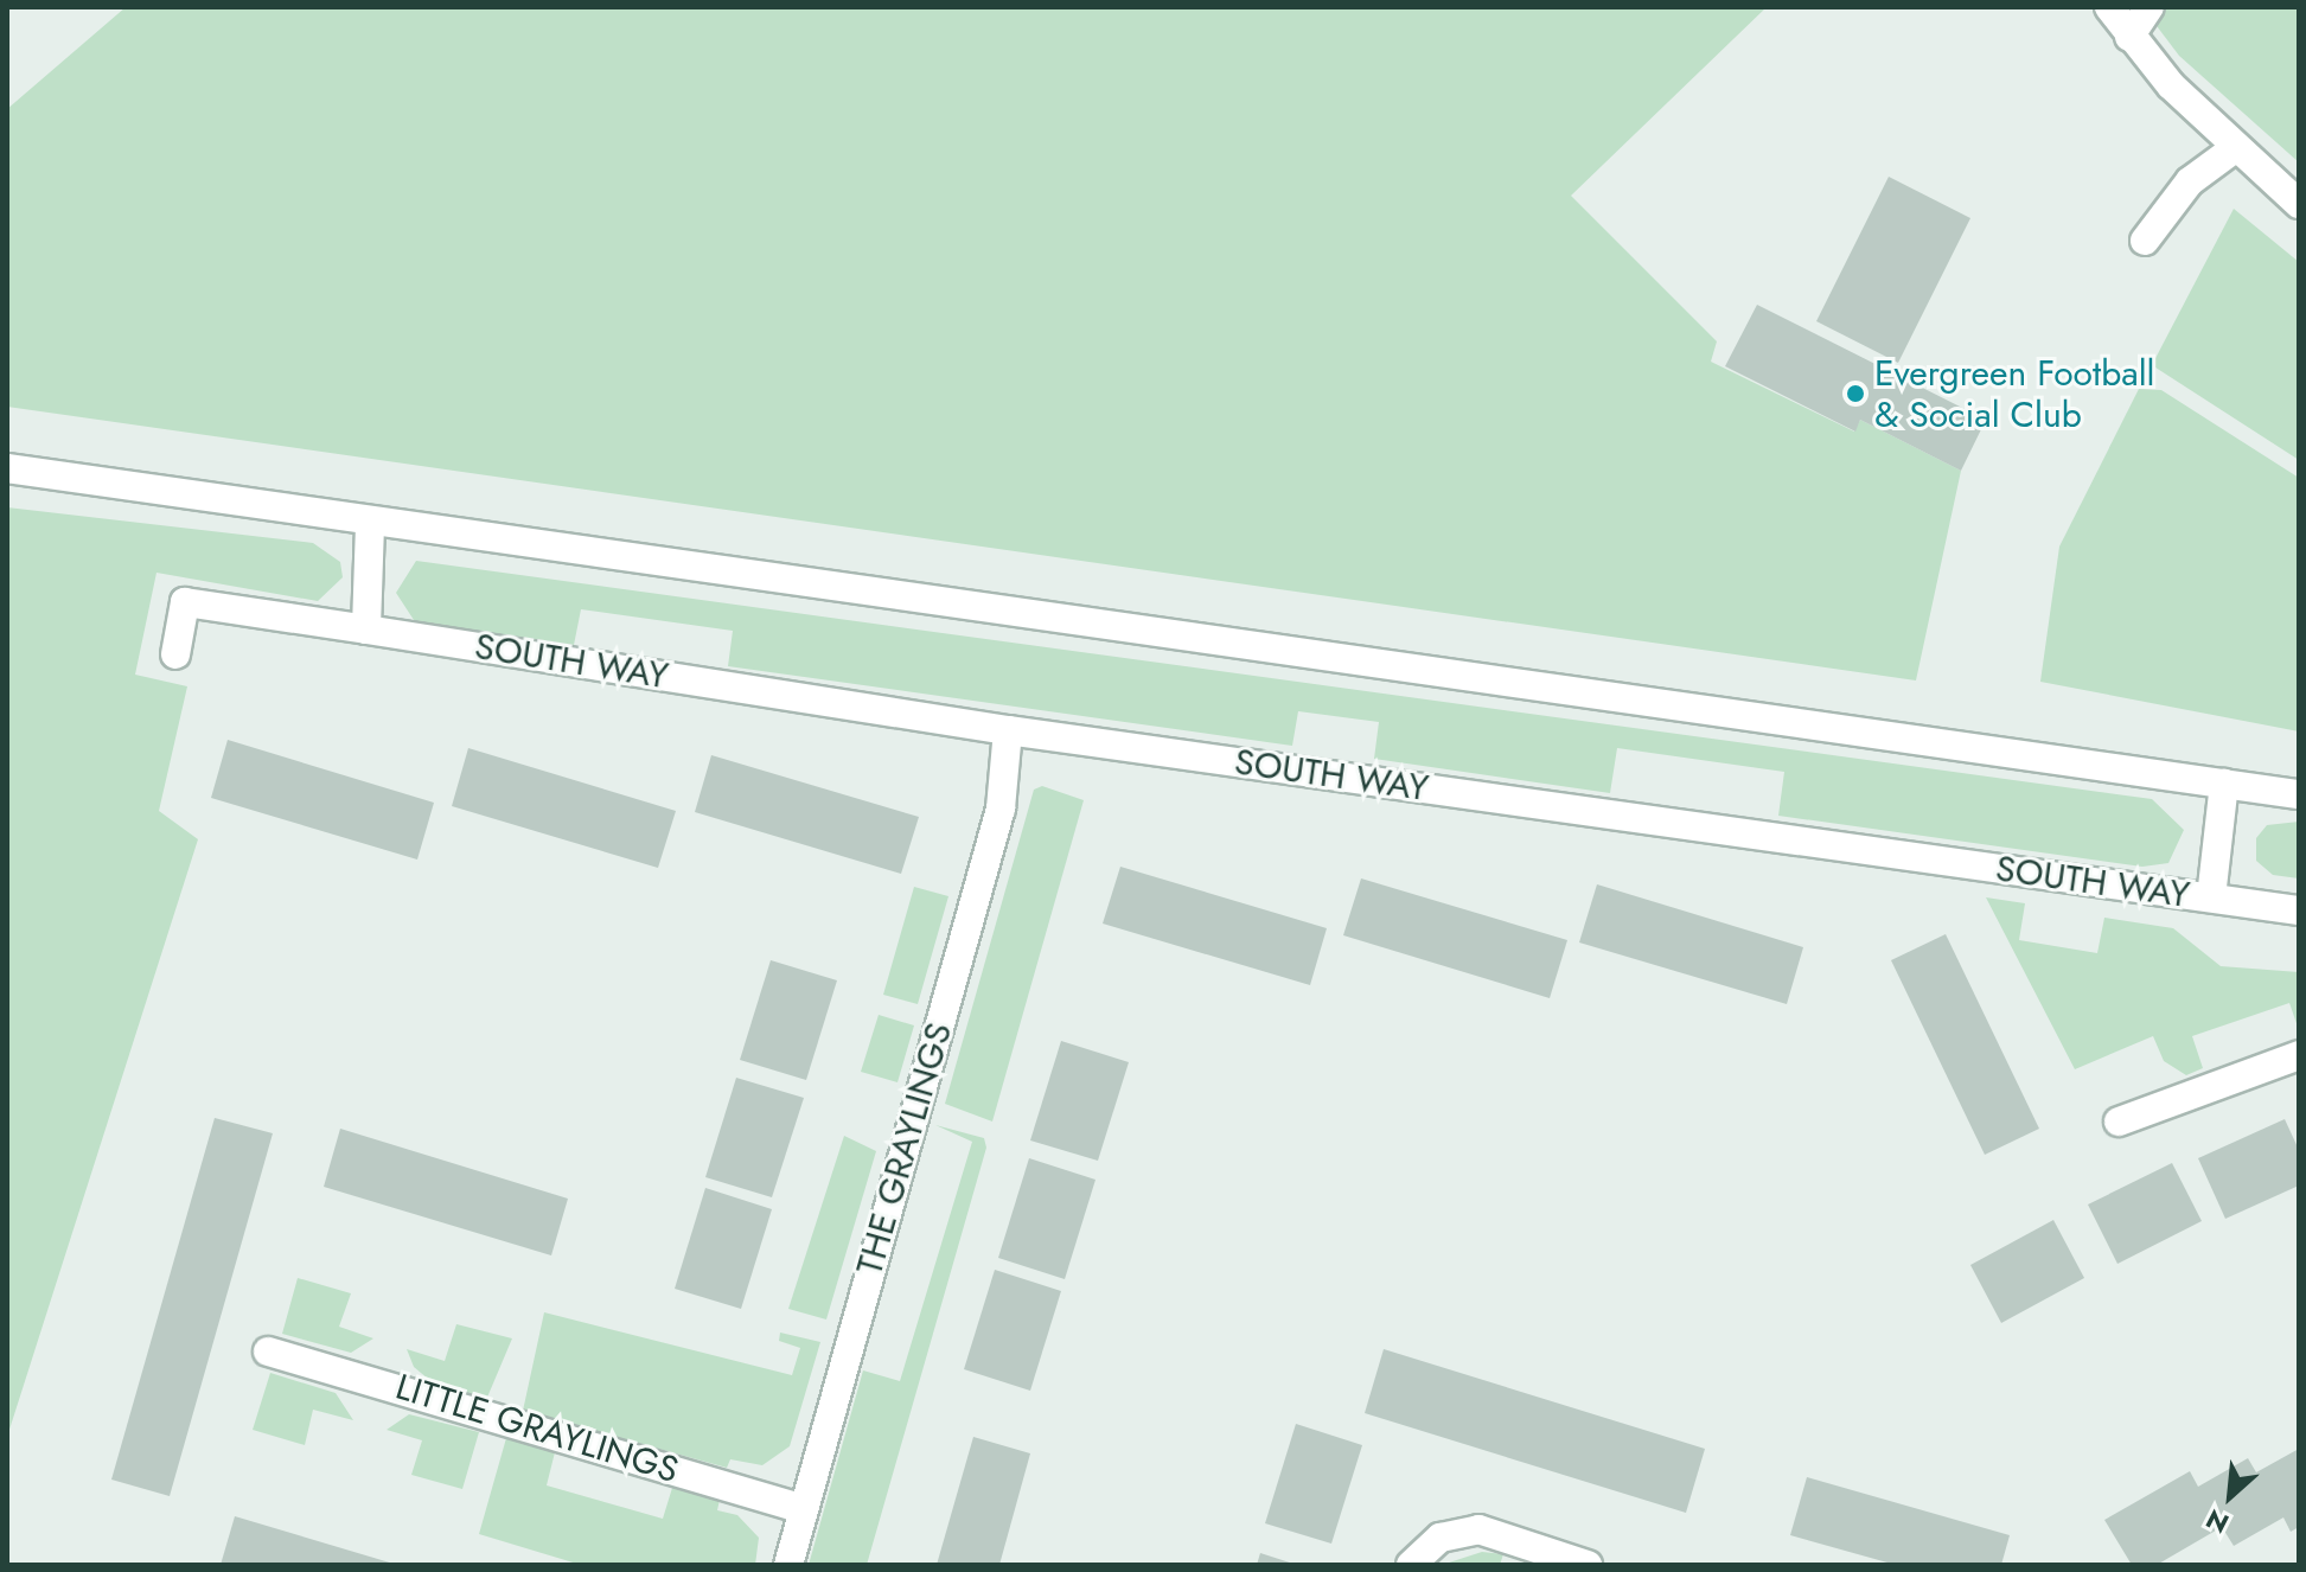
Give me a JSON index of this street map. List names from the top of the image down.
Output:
{
  "streets": {
    "street": ["SOUTH WAY", "THE GRAYLINGS", "LITTLE GRAYLINGS"]
  },
  "crossings": [
    ["SOUTH WAY", "THE GRAYLINGS"],
    ["THE GRAYLINGS", "LITTLE GRAYLINGS"]
  ],
  "places": ["Evergreen Football & Social Club"],
  "north": "bottom left"
}
